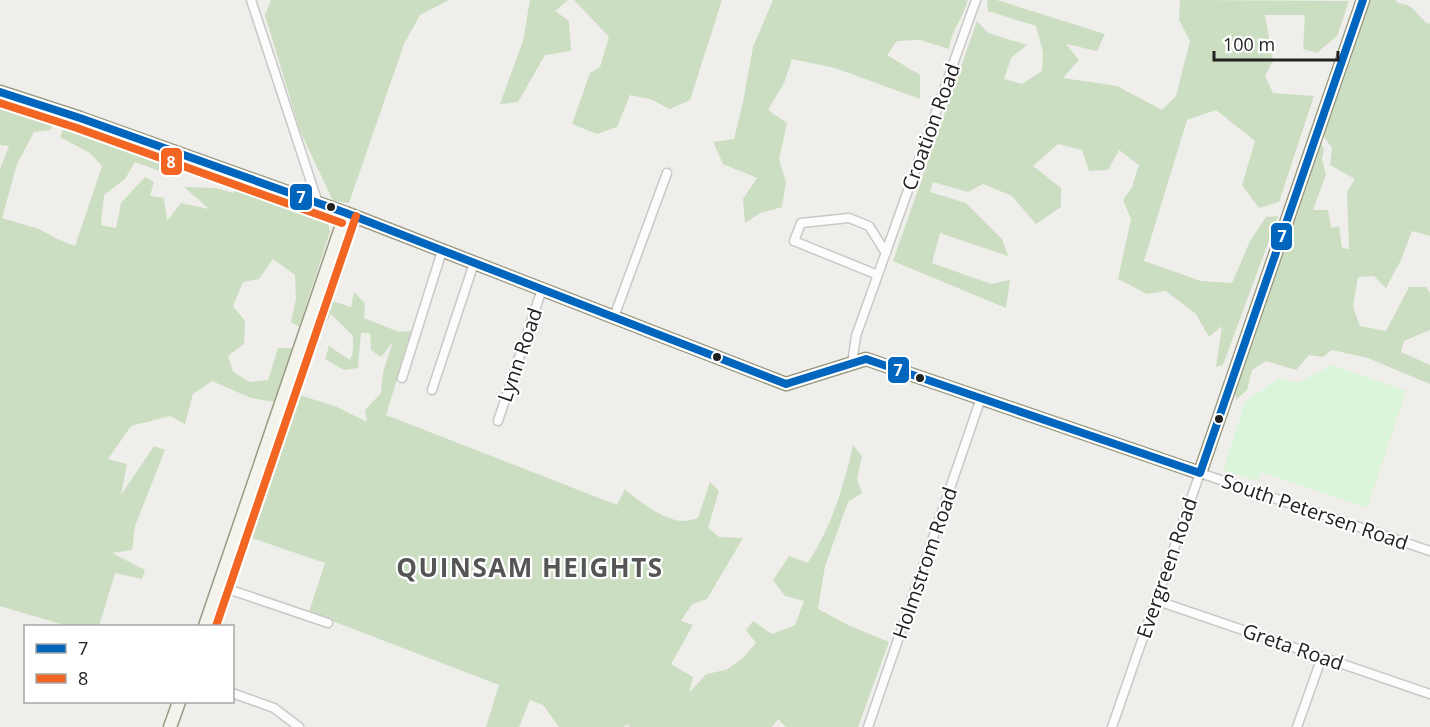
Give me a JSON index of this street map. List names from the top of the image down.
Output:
{
  "streets": {
    "street": [
      "Croation Road",
      "Lynn Road",
      "South Petersen Road",
      "Holmstrom Road",
      "Evergreen Road",
      "Greta Road"
    ]
  },
  "crossings": [
    ["South Petersen Road", "Evergreen Road"],
    ["Evergreen Road", "Greta Road"]
  ],
  "districts": ["QUINSAM HEIGHTS"],
  "lines": ["transit line 7", "transit line 8"],
  "legend": ["7", "8"],
  "scale_bar": "100 m"
}
